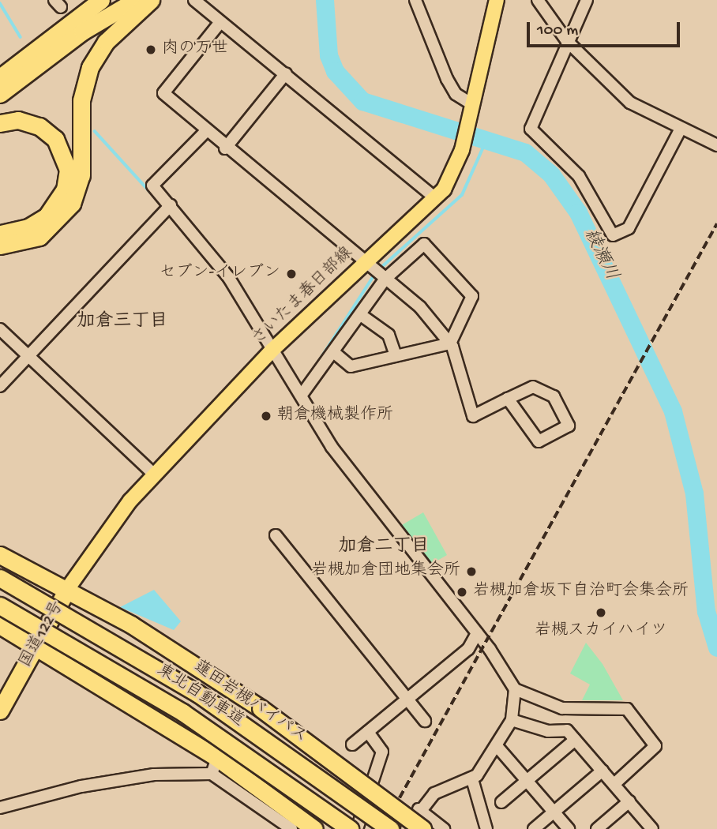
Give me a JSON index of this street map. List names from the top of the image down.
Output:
{
  "streets": {
    "highway": ["国道122号", "東北自動車道", "蓮田岩槻バイパス"],
    "main road": ["さいたま春日部線"]
  },
  "crossings": [
    ["さいたま春日部線", "国道122号"],
    ["さいたま春日部線", "蓮田岩槻バイパス"],
    ["国道122号", "蓮田岩槻バイパス"]
  ],
  "districts": ["加倉三丁目", "加倉二丁目"],
  "water": ["綾瀬川"],
  "places": [
    "肉の万世",
    "セブン-イレブン",
    "朝倉機械製作所",
    "岩槻加倉団地集会所",
    "岩槻加倉坂下自治町会集会所",
    "岩槻スカイハイツ"
  ],
  "scale_bar": "100 m"
}
